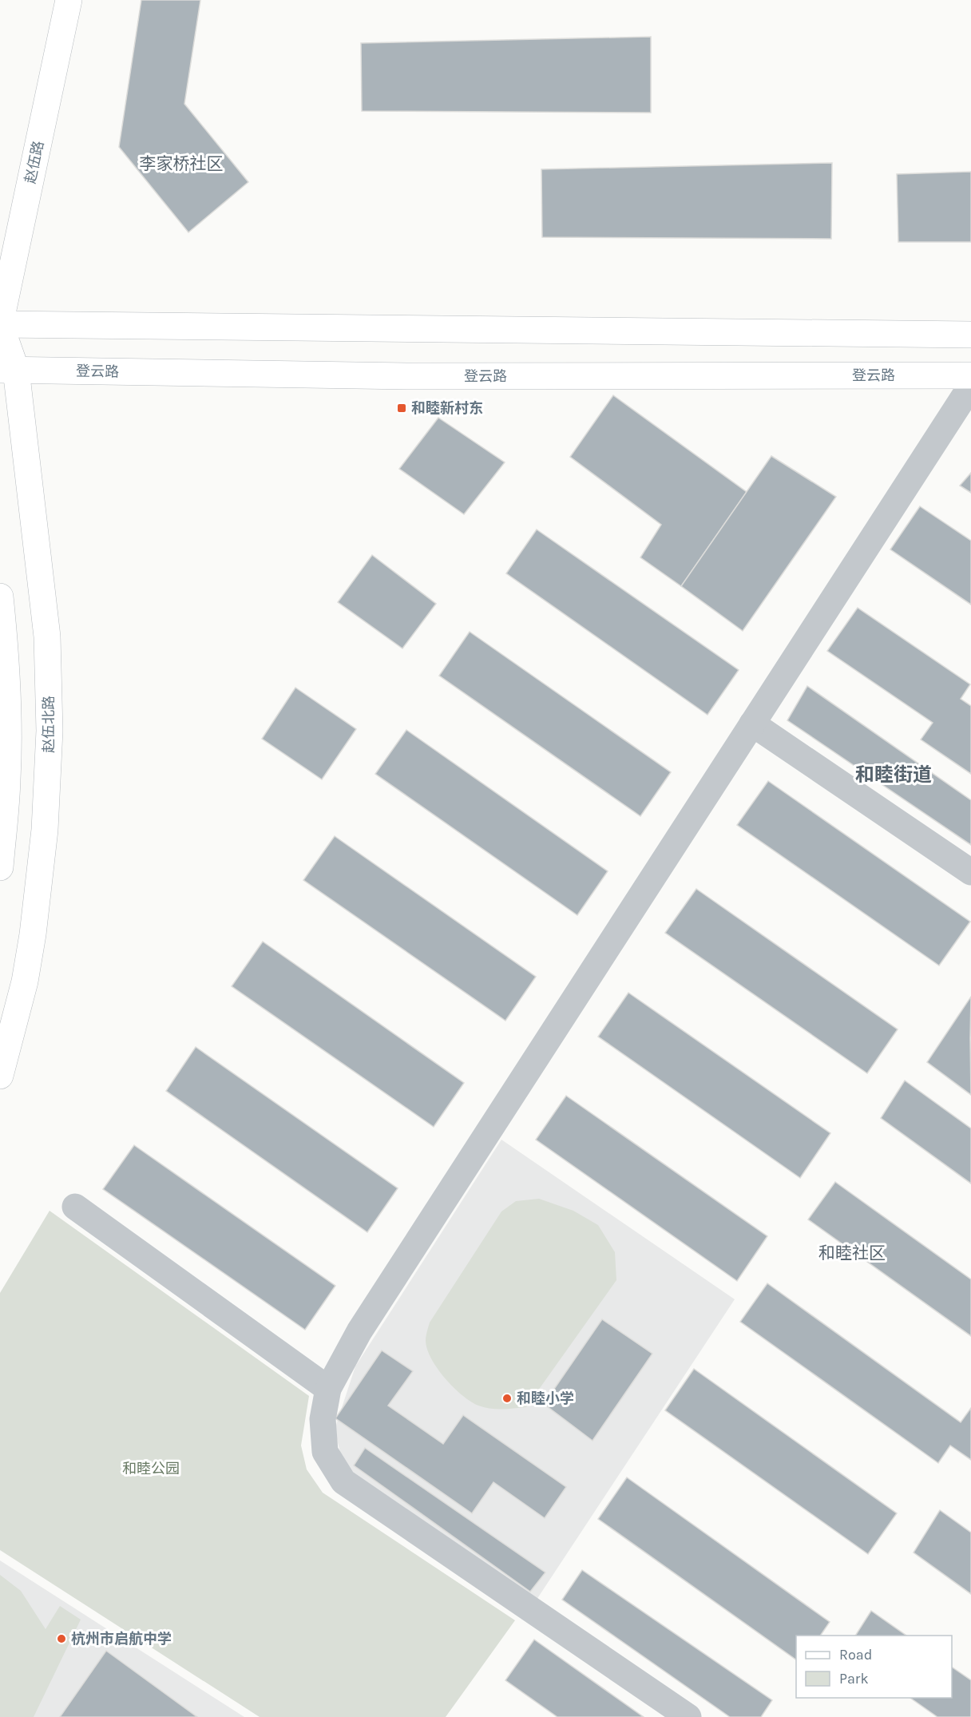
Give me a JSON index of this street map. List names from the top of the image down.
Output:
{
  "streets": {
    "main road": ["赵伍路", "登云路", "赵伍北路"]
  },
  "crossings": [
    ["登云路", "赵伍北路"]
  ],
  "districts": ["李家桥社区", "和睦街道", "和睦社区"],
  "parks": ["和睦公园"],
  "places": {
    "transit": ["和睦新村东"],
    "other": ["和睦小学", "杭州市启航中学"]
  },
  "legend": ["Road", "Park"]
}
